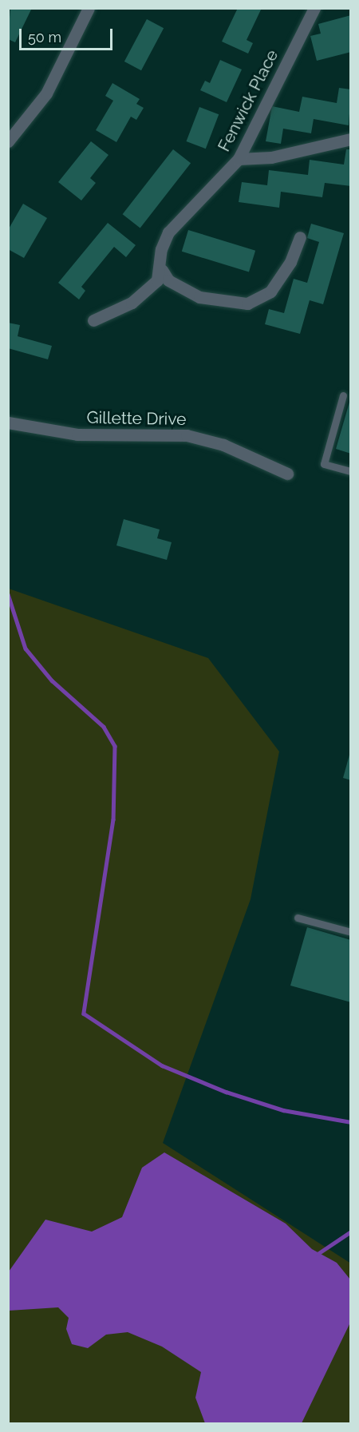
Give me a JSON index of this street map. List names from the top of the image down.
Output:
{
  "streets": {
    "street": ["Fenwick Place", "Gillette Drive"]
  },
  "scale_bar": "50 m"
}
